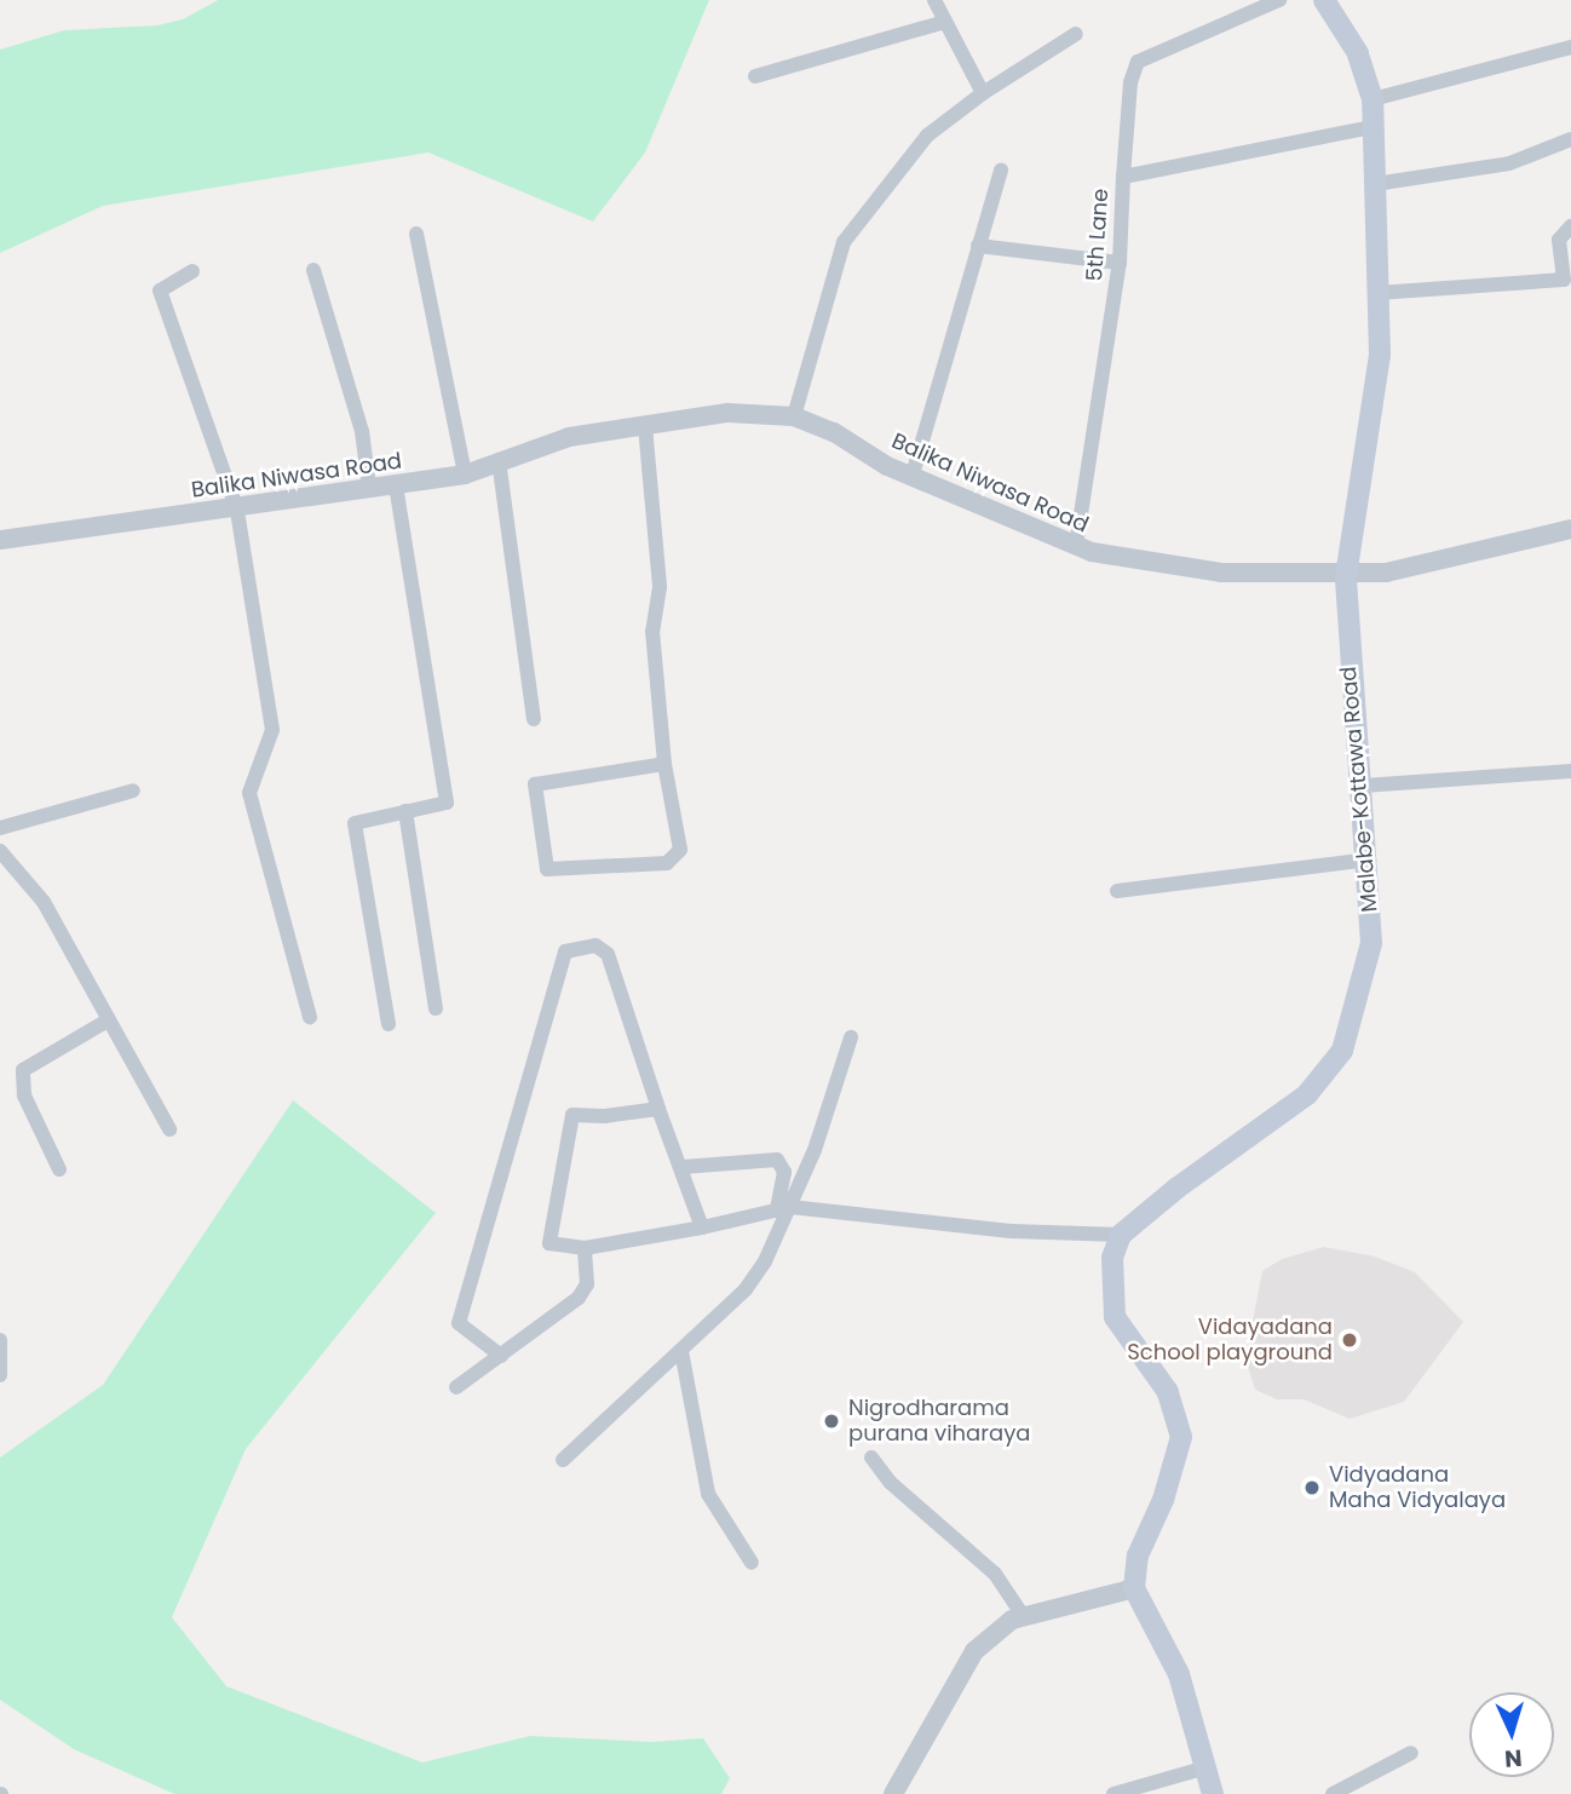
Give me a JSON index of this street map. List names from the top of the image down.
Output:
{
  "streets": {
    "main road": ["Malabe-Kottawa Road"],
    "street": ["5th Lane", "Balika Niwasa Road"]
  },
  "crossings": [
    ["5th Lane", "Balika Niwasa Road"],
    ["5th Lane", "Malabe-Kottawa Road"],
    ["Balika Niwasa Road", "Malabe-Kottawa Road"]
  ],
  "places": ["Vidayadana School playground", "Nigrodharama purana viharaya", "Vidyadana Maha Vidyalaya"],
  "north": "bottom"
}
